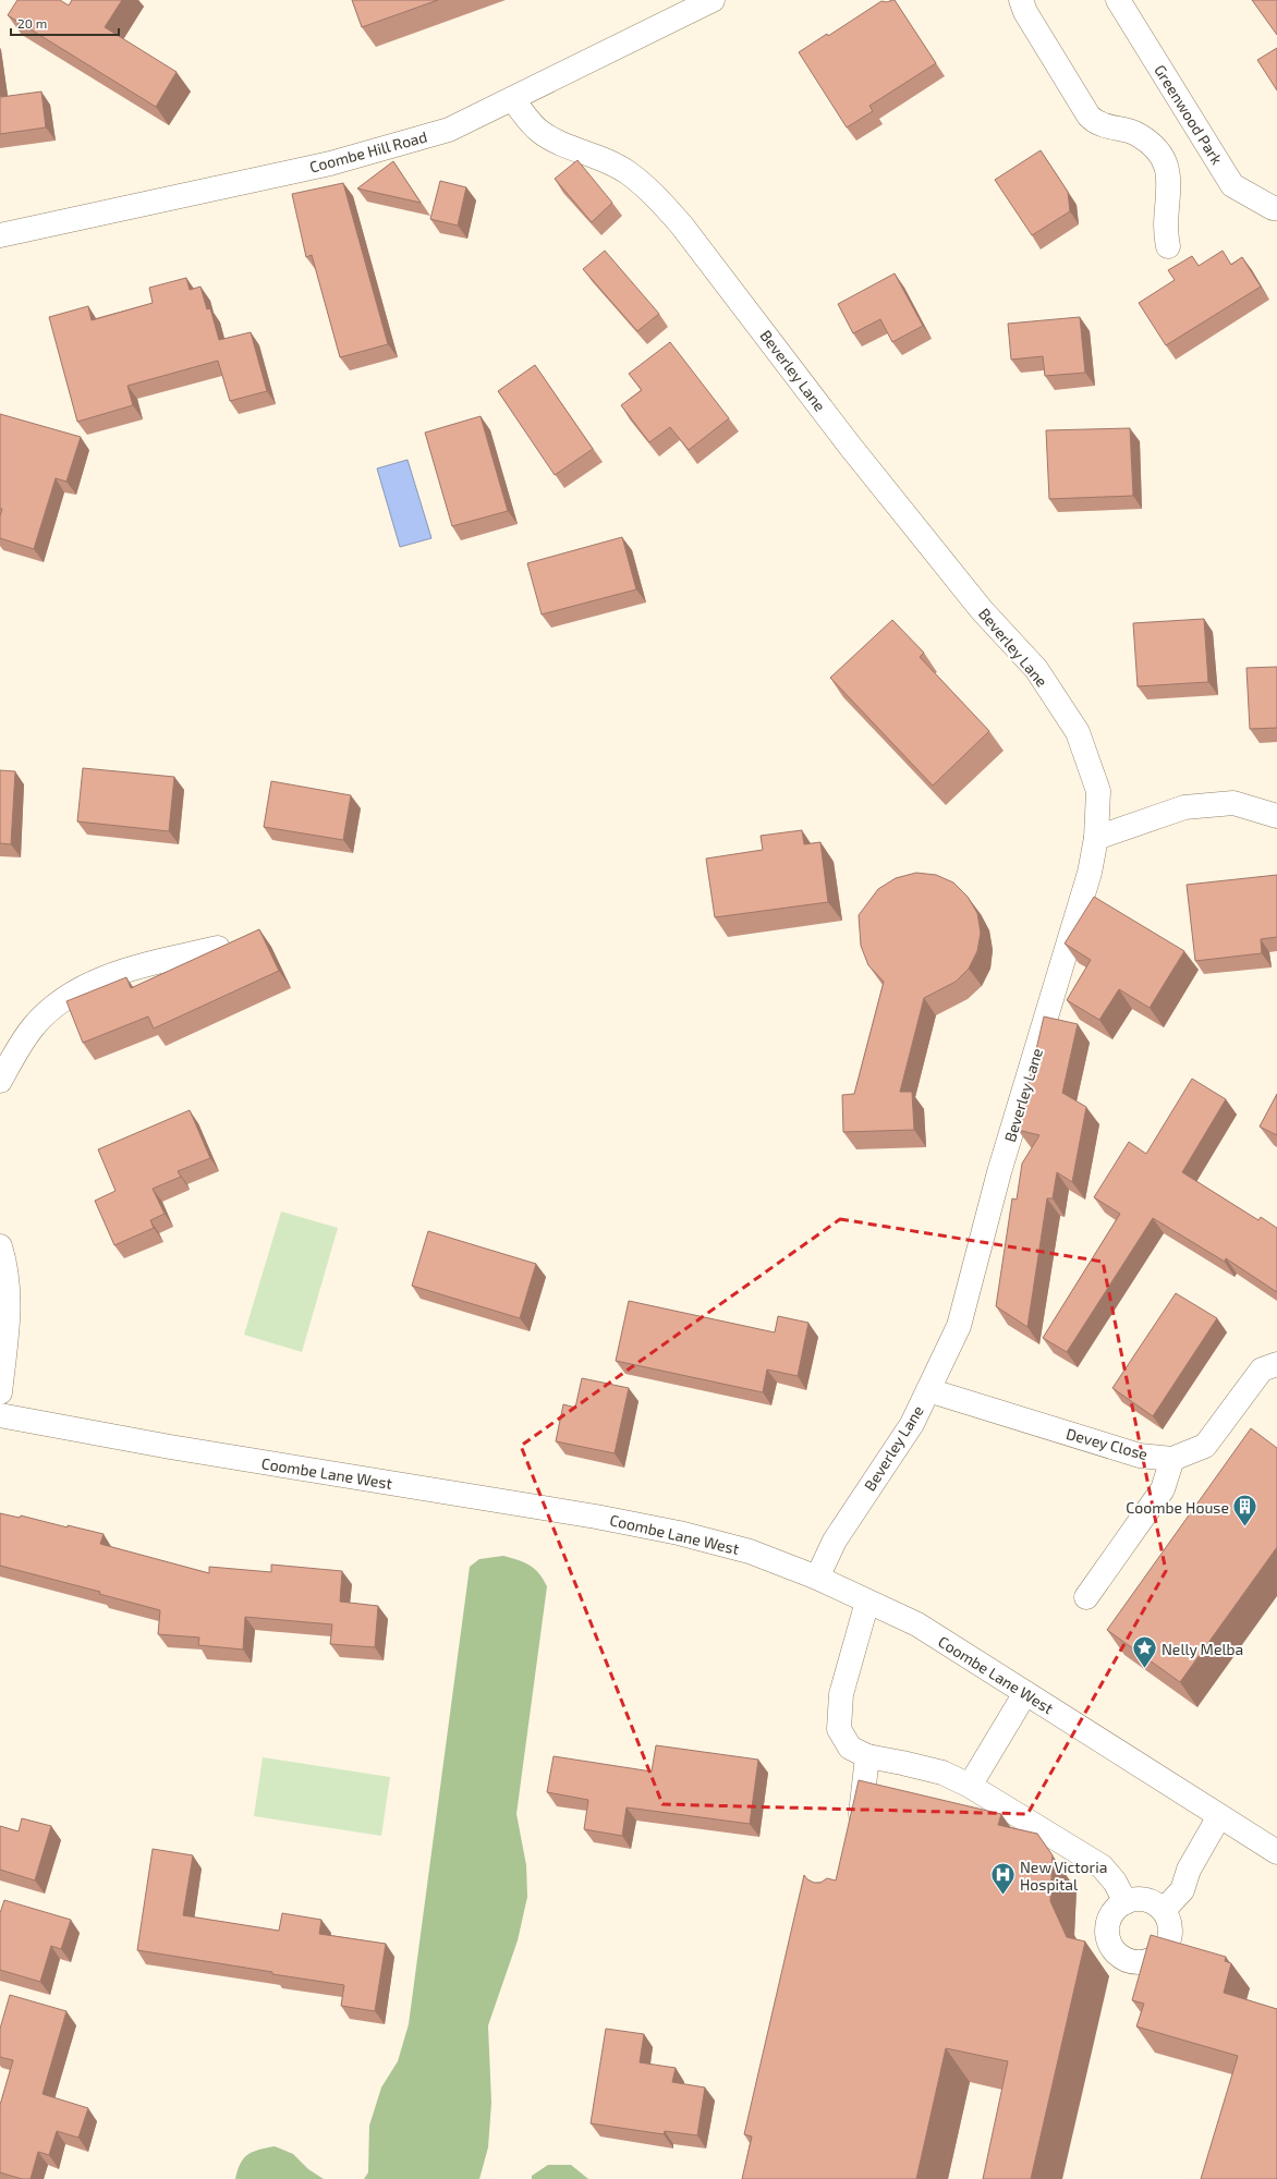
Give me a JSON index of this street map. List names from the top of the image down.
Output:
{
  "streets": {
    "street": [
      "Greenwood Park",
      "Coombe Hill Road",
      "Beverley Lane",
      "Devey Close",
      "Coombe Lane West"
    ]
  },
  "crossings": [
    ["Coombe Hill Road", "Beverley Lane"],
    ["Beverley Lane", "Devey Close"],
    ["Beverley Lane", "Coombe Lane West"]
  ],
  "places": {
    "building": ["Coombe House"],
    "place": ["Nelly Melba"],
    "hospital": ["New Victoria Hospital"]
  },
  "scale_bar": "20 m"
}
